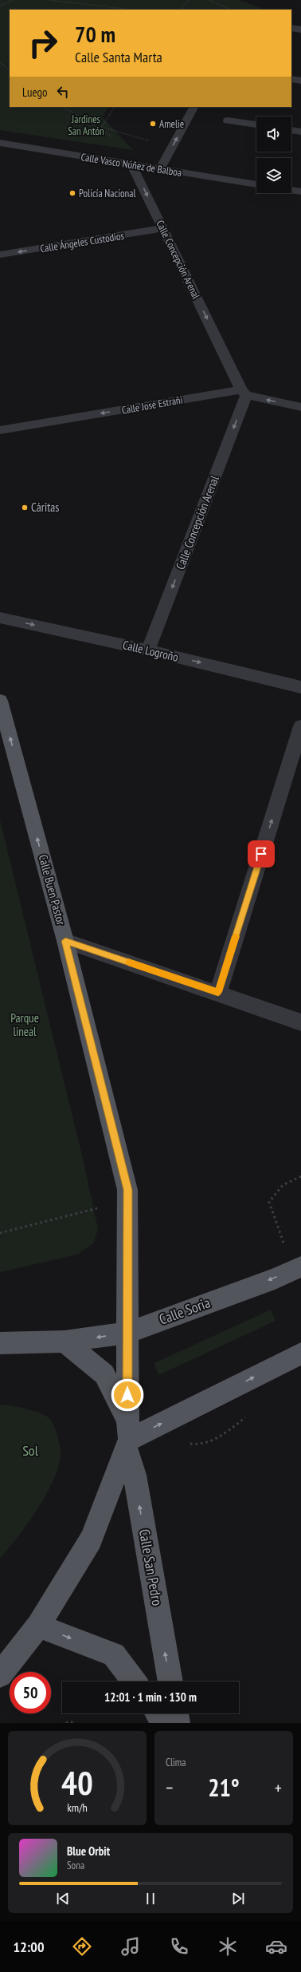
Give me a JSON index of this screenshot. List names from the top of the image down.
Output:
{
  "streets": {
    "main road": ["Calle Buen Pastor", "Calle Soria", "Calle San Pedro"],
    "street": [
      "Calle Vasco Núñez de Balboa",
      "Calle Ángeles Custodios",
      "Calle Concepción Arenal",
      "Calle José Estrañi",
      "Calle Logroño"
    ]
  },
  "crossings": [
    ["Calle Vasco Núñez de Balboa", "Calle Concepción Arenal"],
    ["Calle Ángeles Custodios", "Calle Concepción Arenal"],
    ["Calle Concepción Arenal", "Calle José Estrañi"],
    ["Calle Concepción Arenal", "Calle Logroño"],
    ["Calle Buen Pastor", "Calle Soria"],
    ["Calle Buen Pastor", "Calle San Pedro"]
  ],
  "one_way": [
    "Calle Ángeles Custodios",
    "Calle Concepción Arenal",
    "Calle José Estrañi",
    "Calle Logroño",
    "Calle San Pedro"
  ],
  "parks": ["Jardines San Antón", "Parque lineal", "Sol"],
  "places": ["Amelie", "Policía Nacional", "Cáritas"],
  "page": {
    "turn": ["70 m", "Calle Santa Marta"],
    "then": "Luego",
    "limit": "50",
    "trip": "12:01 · 1 min · 130 m",
    "tile": "Clima",
    "heat": ["−", "21°", "+"],
    "song": ["Blue Orbit", "Sona"],
    "tabs": "12:00",
    "gauge": ["40", "km/h"]
  }
}
